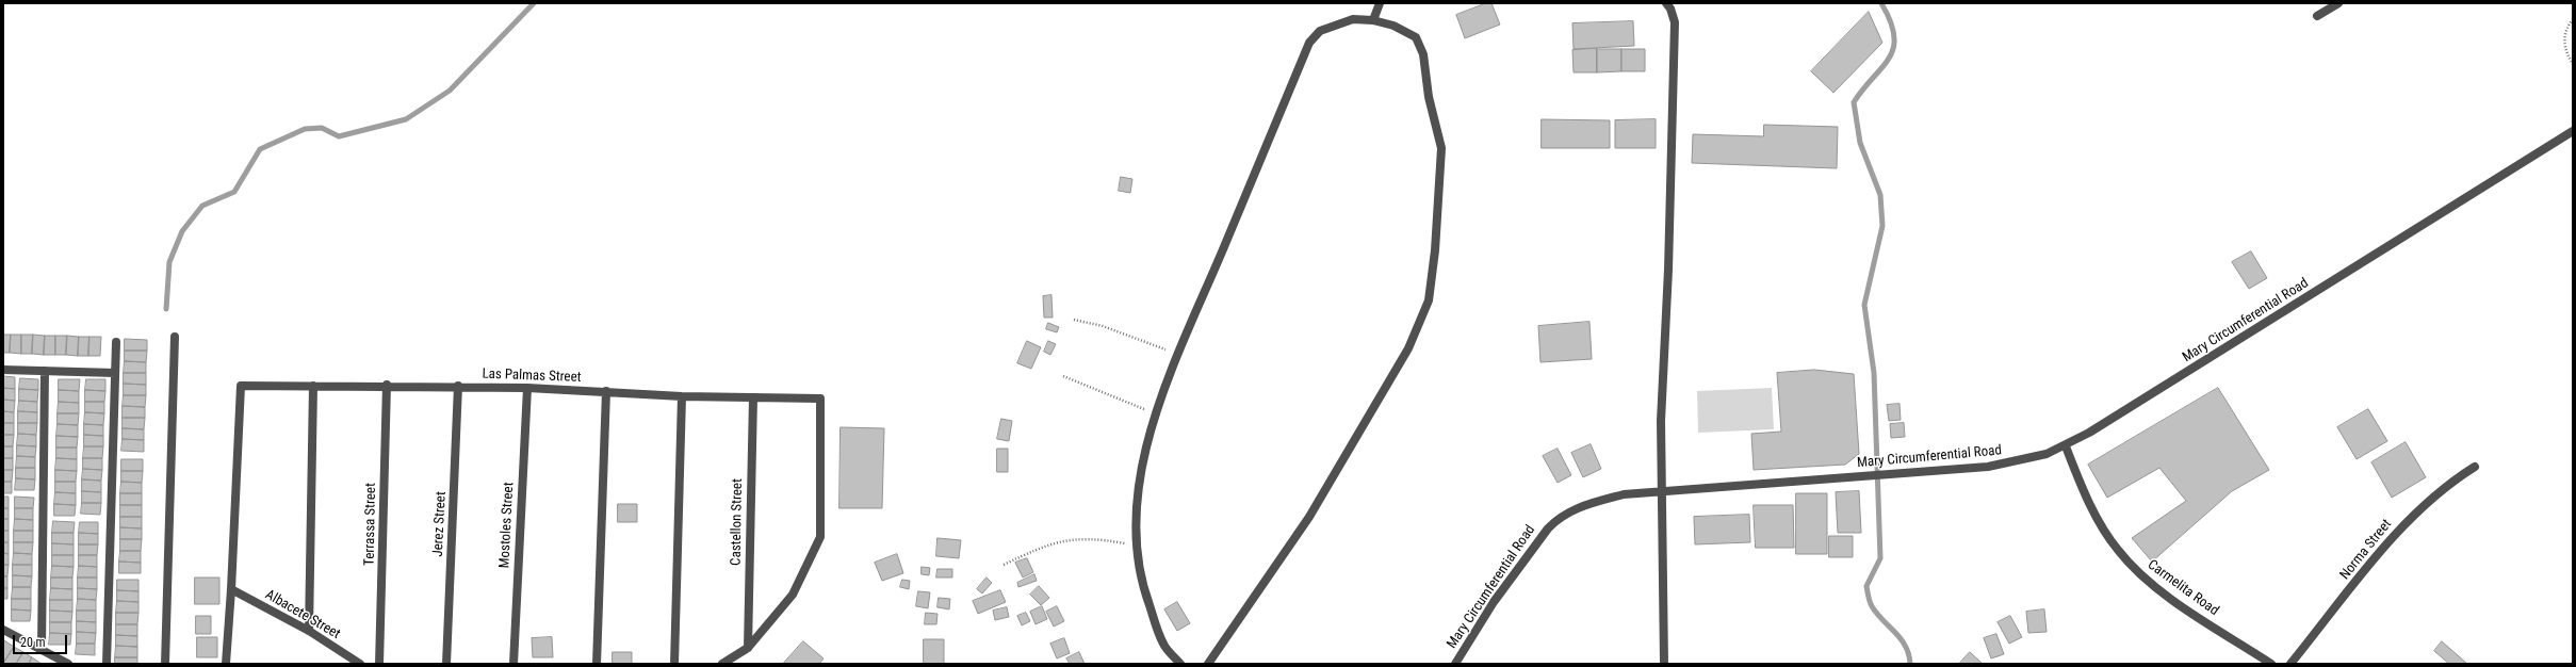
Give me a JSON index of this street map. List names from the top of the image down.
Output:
{
  "streets": {
    "street": [
      "Mary Circumferential Road",
      "Las Palmas Street",
      "Castellon Street",
      "Terrassa Street",
      "Jerez Street",
      "Mostoles Street",
      "Norma Street",
      "Carmelita Road",
      "Albacete Street"
    ]
  },
  "crossings": [
    ["Mary Circumferential Road", "Carmelita Road"],
    ["Las Palmas Street", "Castellon Street"],
    ["Las Palmas Street", "Terrassa Street"],
    ["Las Palmas Street", "Jerez Street"],
    ["Las Palmas Street", "Mostoles Street"],
    ["Las Palmas Street", "Albacete Street"]
  ],
  "scale_bar": "20 m"
}
